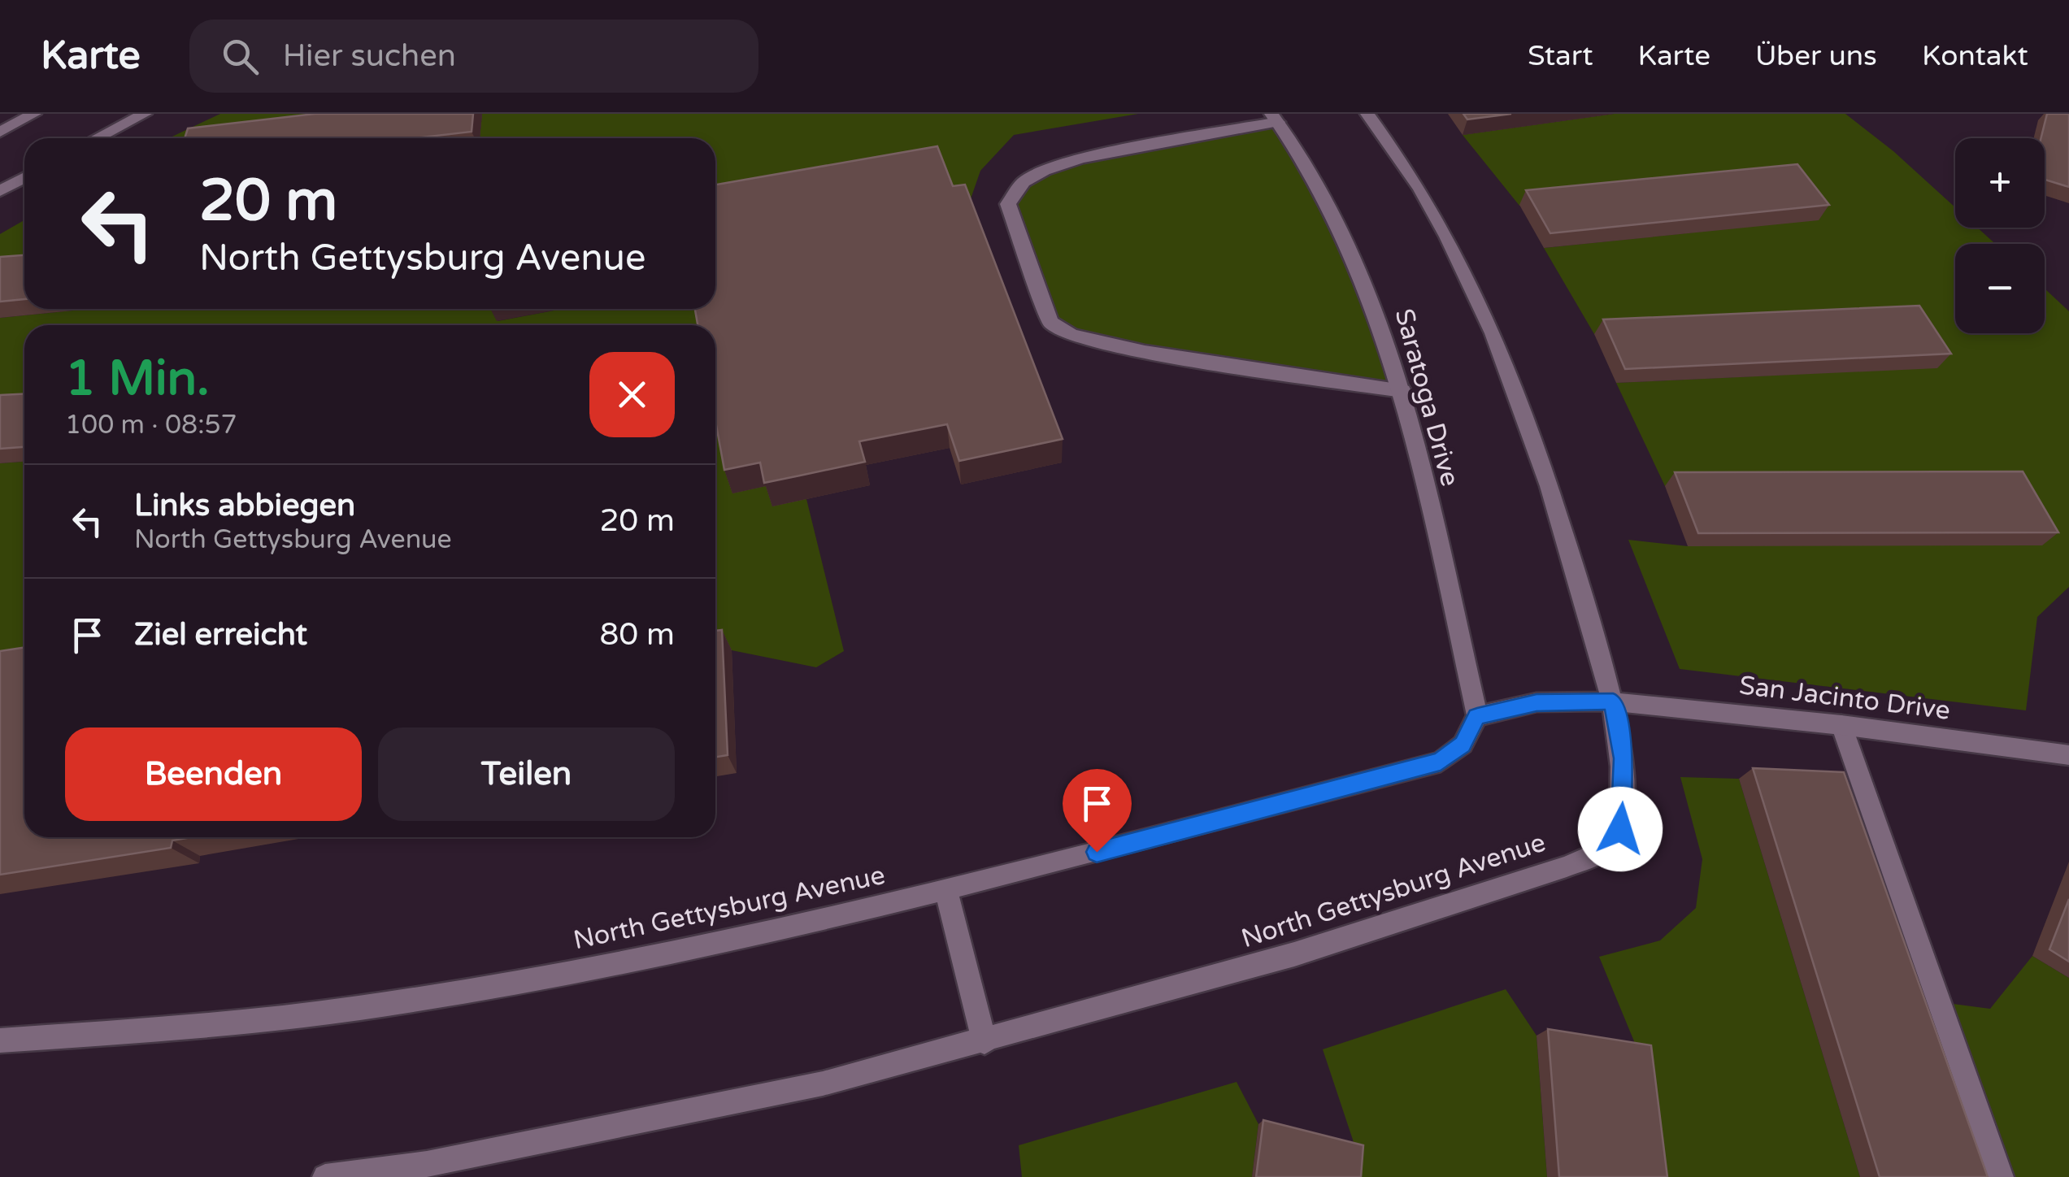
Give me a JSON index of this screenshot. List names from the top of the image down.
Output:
{
  "streets": {
    "street": ["Saratoga Drive", "San Jacinto Drive", "North Gettysburg Avenue"]
  },
  "crossings": [
    ["Saratoga Drive", "North Gettysburg Avenue"],
    ["San Jacinto Drive", "North Gettysburg Avenue"]
  ],
  "page": {
    "header": "Karte",
    "search": "Hier suchen",
    "nav": [
      "Start",
      "Karte",
      "Über uns",
      "Kontakt"
    ],
    "map_buttons": ["+", "−"],
    "turn": ["20 m", "North Gettysburg Avenue"],
    "heading": ["1 Min.", "100 m · 08:57"],
    "list": [
      {
        "name": "Links abbiegen",
        "note": "North Gettysburg Avenue",
        "value": "20 m"
      },
      {
        "name": "Ziel erreicht",
        "value": "80 m"
      }
    ],
    "buttons": ["Beenden", "Teilen"]
  }
}
